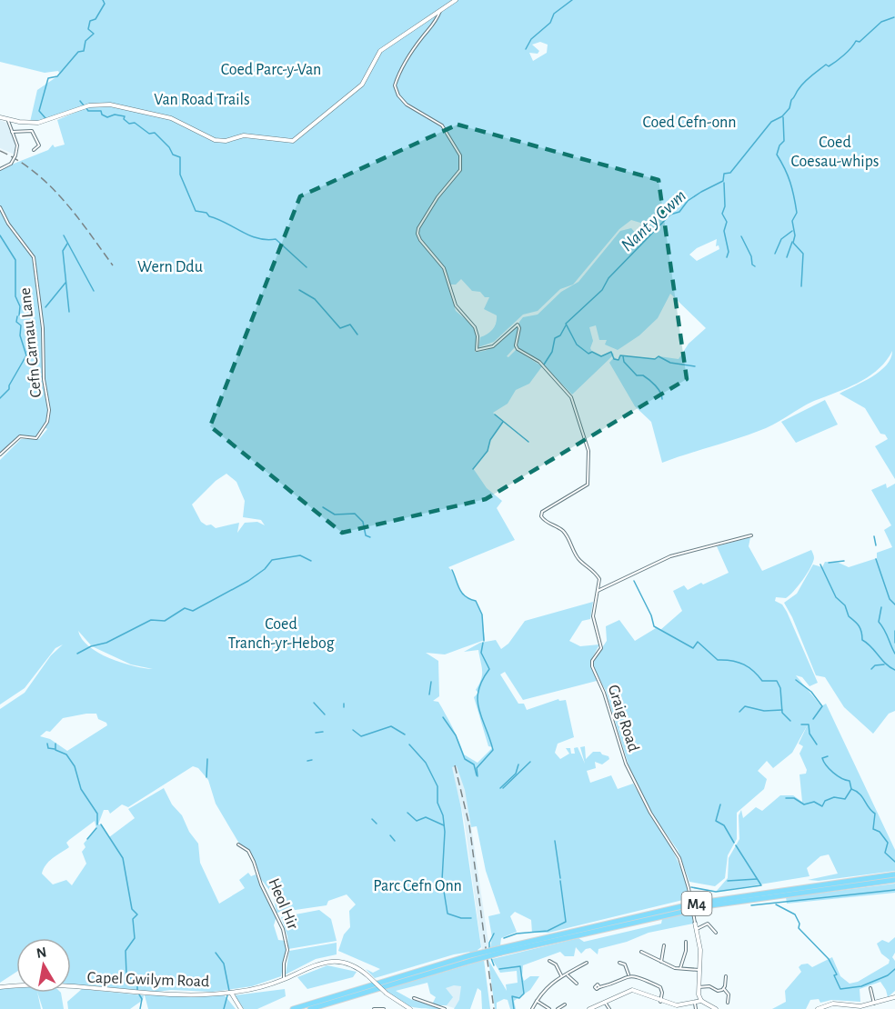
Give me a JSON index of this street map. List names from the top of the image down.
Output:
{
  "streets": {
    "highway": ["M4"],
    "street": [
      "Cefn Carnau Lane",
      "Graig Road",
      "Heol Hir",
      "Capel Gwilym Road"
    ]
  },
  "crossings": [
    ["Heol Hir", "Capel Gwilym Road"]
  ],
  "water": ["Nant y Cwm"],
  "parks": [
    "Coed Parc-y-Van",
    "Van Road Trails",
    "Coed Cefn-onn",
    "Coed Coesau-whips",
    "Wern Ddu",
    "Coed Tranch-yr-Hebog",
    "Parc Cefn Onn"
  ],
  "north": "top"
}
